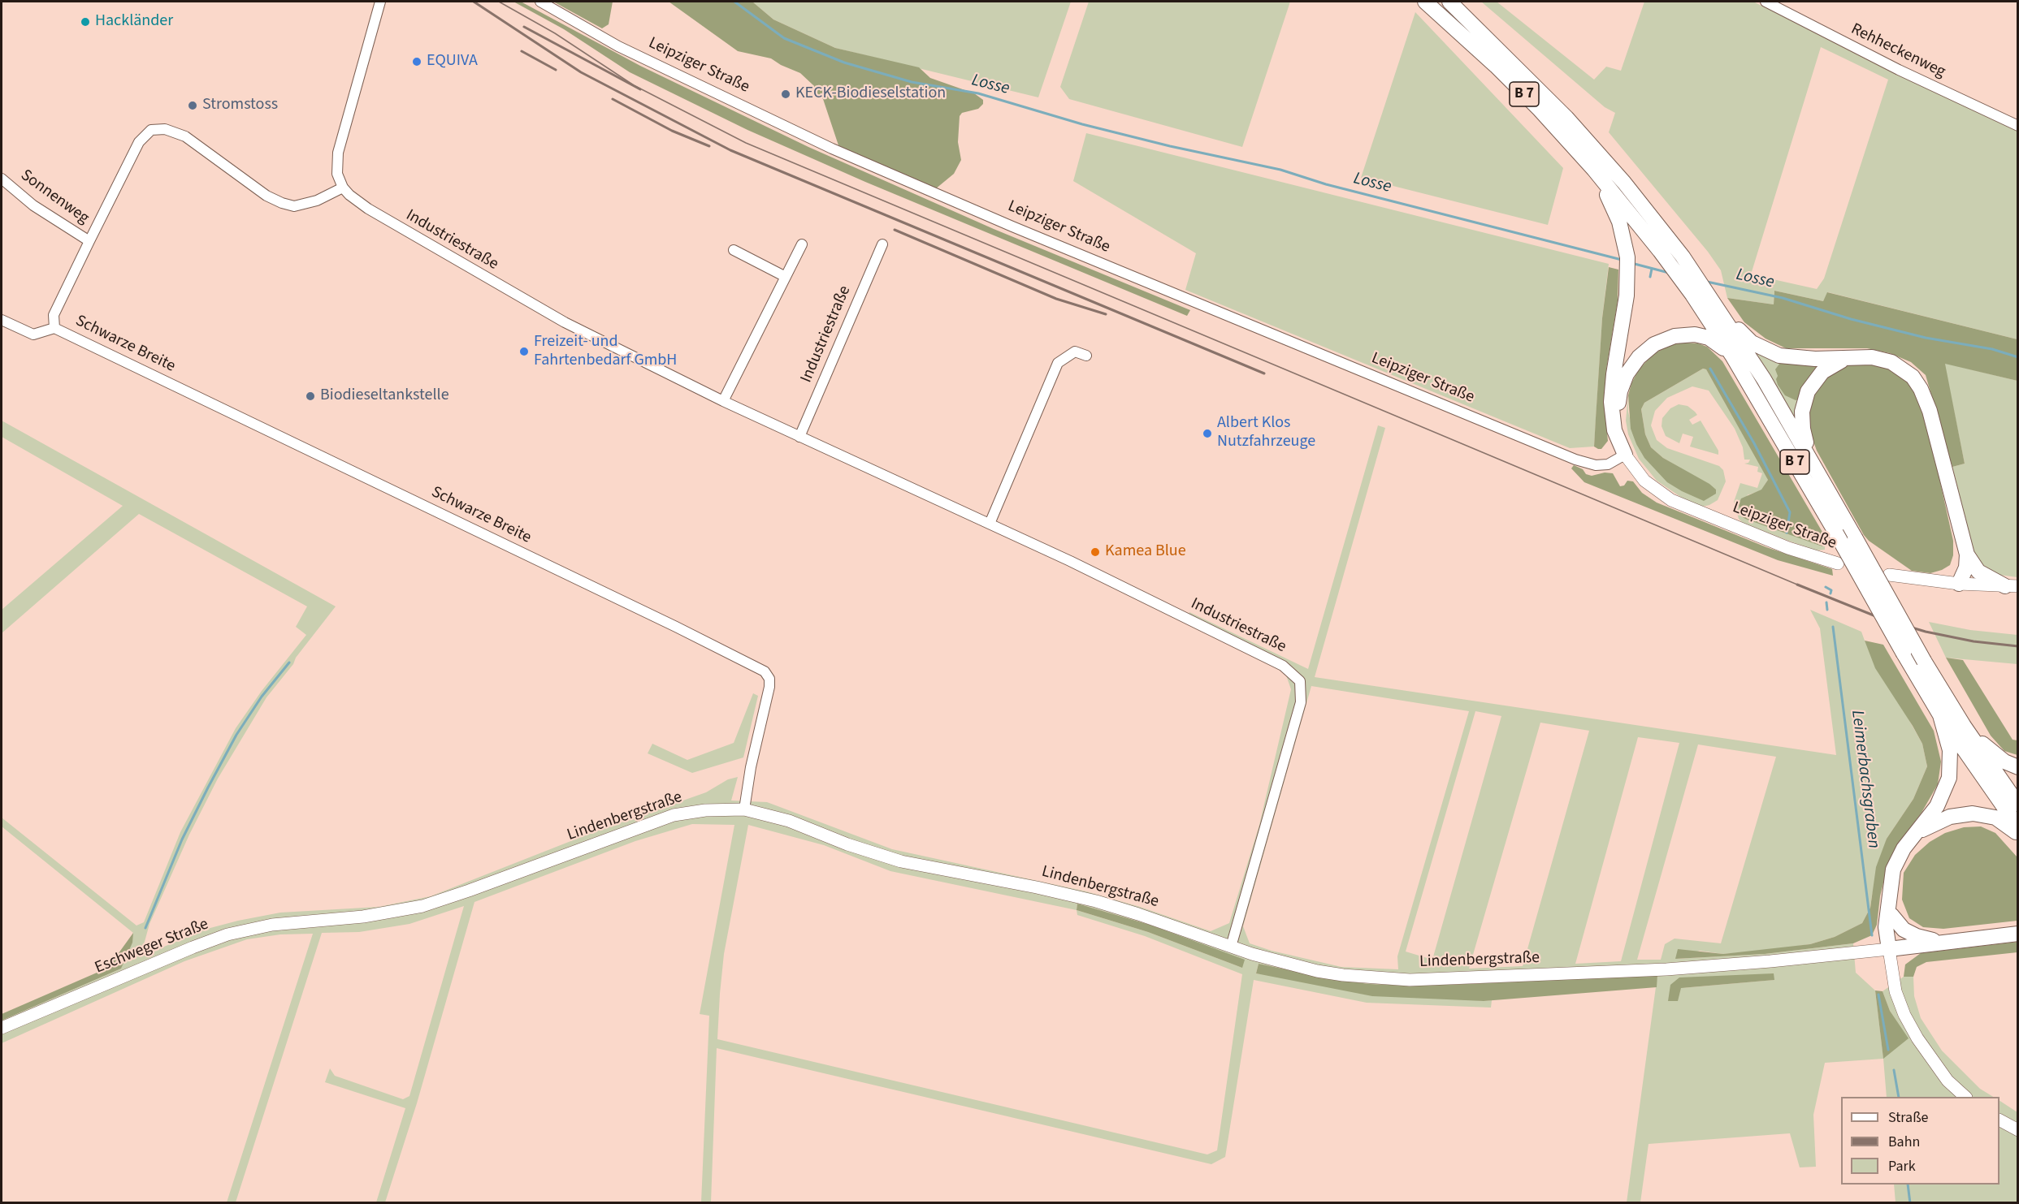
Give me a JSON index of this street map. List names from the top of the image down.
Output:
{
  "streets": {
    "highway": ["B 7"],
    "main road": ["Leipziger Straße", "Lindenbergstraße", "Eschweger Straße"],
    "street": [
      "Rehheckenweg",
      "Sonnenweg",
      "Industriestraße",
      "Schwarze Breite"
    ]
  },
  "crossings": [
    ["Sonnenweg", "Schwarze Breite"],
    ["Industriestraße", "Schwarze Breite"],
    ["Industriestraße", "Lindenbergstraße"],
    ["Schwarze Breite", "Lindenbergstraße"],
    ["Lindenbergstraße", "Eschweger Straße"]
  ],
  "water": ["Losse", "Leimerbachsgraben"],
  "places": [
    "Hackländer",
    "EQUIVA",
    "KECK-Biodieselstation",
    "Stromstoss",
    "Freizeit- und Fahrtenbedarf GmbH",
    "Biodieseltankstelle",
    "Albert Klos Nutzfahrzeuge",
    "Kamea Blue"
  ],
  "legend": ["Straße", "Bahn", "Park"]
}
